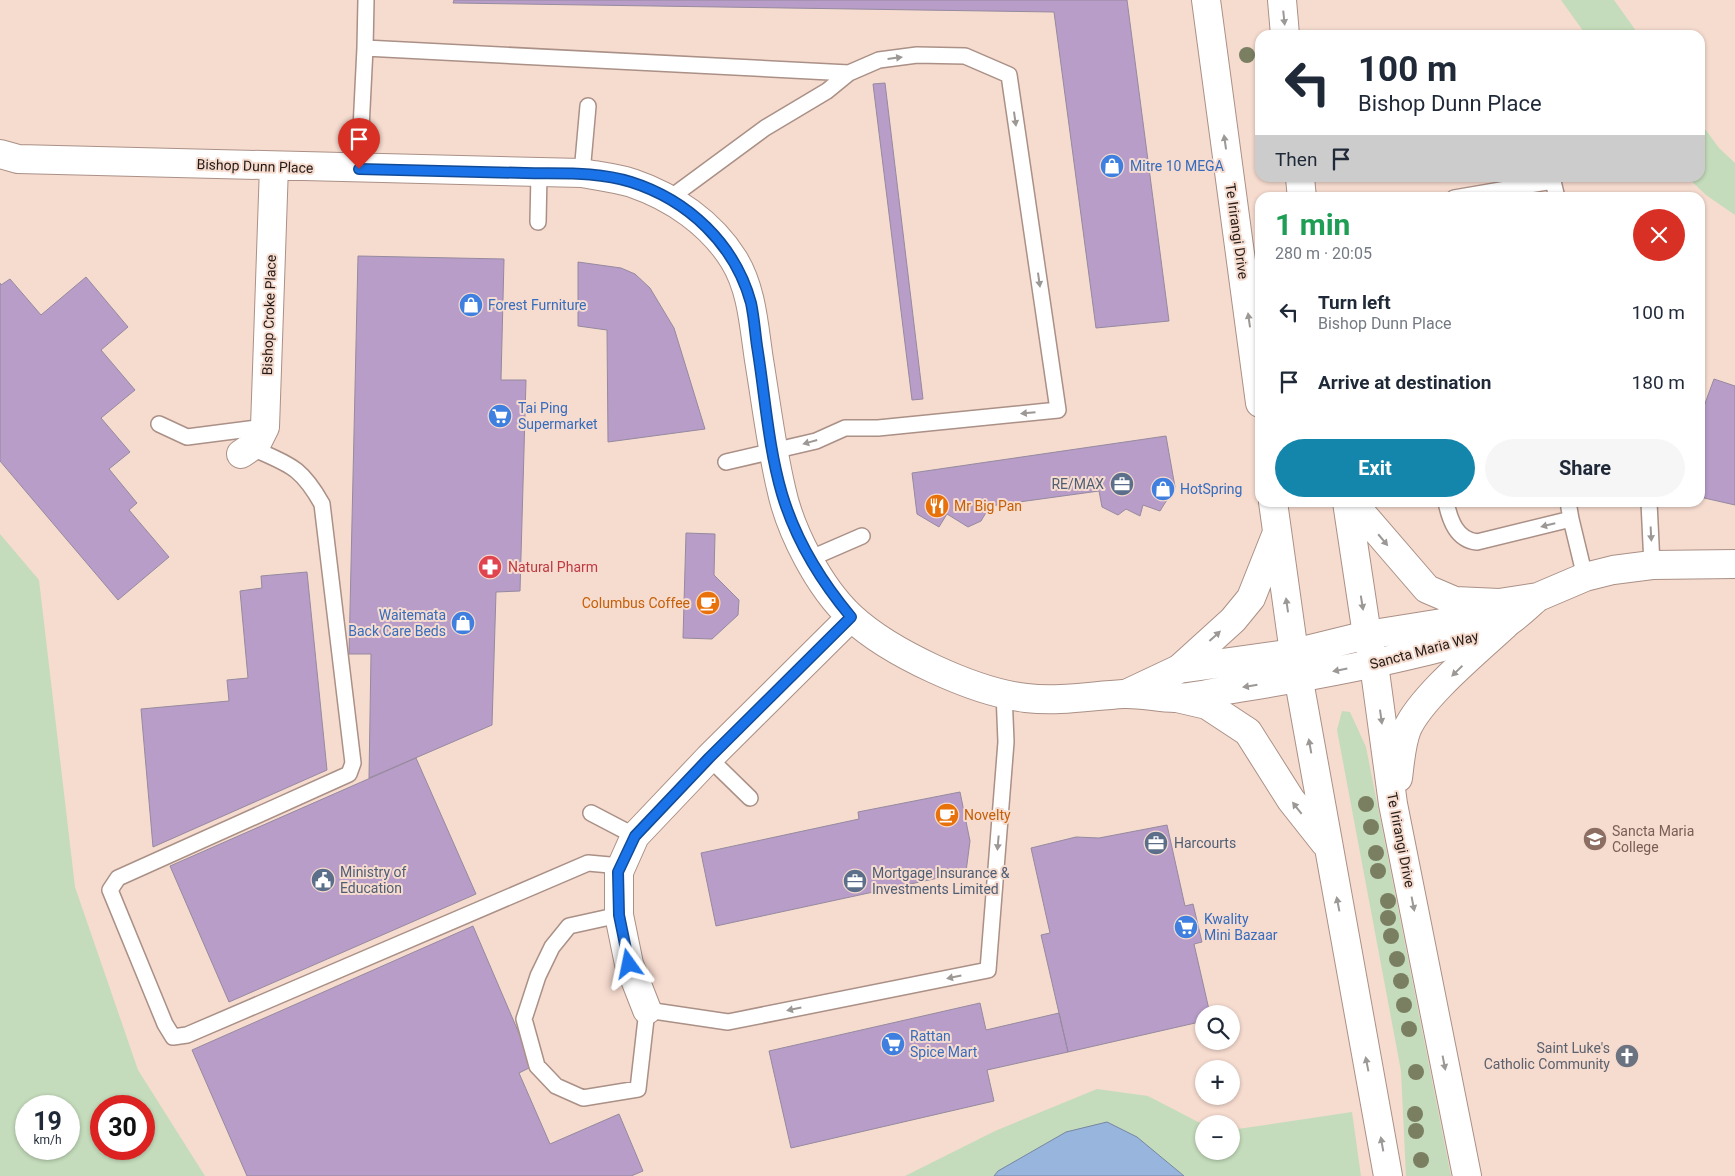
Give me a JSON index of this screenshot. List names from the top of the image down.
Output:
{
  "streets": {
    "street": [
      "Bishop Dunn Place",
      "Te Irirangi Drive",
      "Bishop Croke Place",
      "Sancta Maria Way"
    ]
  },
  "crossings": [
    ["Bishop Dunn Place", "Bishop Croke Place"],
    ["Bishop Dunn Place", "Sancta Maria Way"],
    ["Te Irirangi Drive", "Sancta Maria Way"]
  ],
  "places": {
    "shop": [
      "Mitre 10 MEGA",
      "Forest Furniture",
      "HotSpring",
      "Waitemata Back Care Beds"
    ],
    "supermarket": ["Tai Ping Supermarket", "Kwality Mini Bazaar", "Rattan Spice Mart"],
    "office": ["RE/MAX", "Harcourts", "Mortgage Insurance & Investments Limited"],
    "restaurant": ["Mr Big Pan"],
    "pharmacy": ["Natural Pharm"],
    "cafe": ["Columbus Coffee", "Novelty"],
    "school or university": ["Sancta Maria College"],
    "public building": ["Ministry of Education"],
    "church": ["Saint Luke's Catholic Community"]
  },
  "page": {
    "turn": ["100 m", "Bishop Dunn Place"],
    "then": "Then",
    "heading": ["1 min", "280 m · 20:05"],
    "list": [
      {
        "name": "Turn left",
        "note": "Bishop Dunn Place",
        "value": "100 m"
      },
      {
        "name": "Arrive at destination",
        "value": "180 m"
      }
    ],
    "buttons": ["Exit", "Share"],
    "map_buttons": ["+", "−"],
    "speed": "19 km/h",
    "limit": "30"
  }
}
